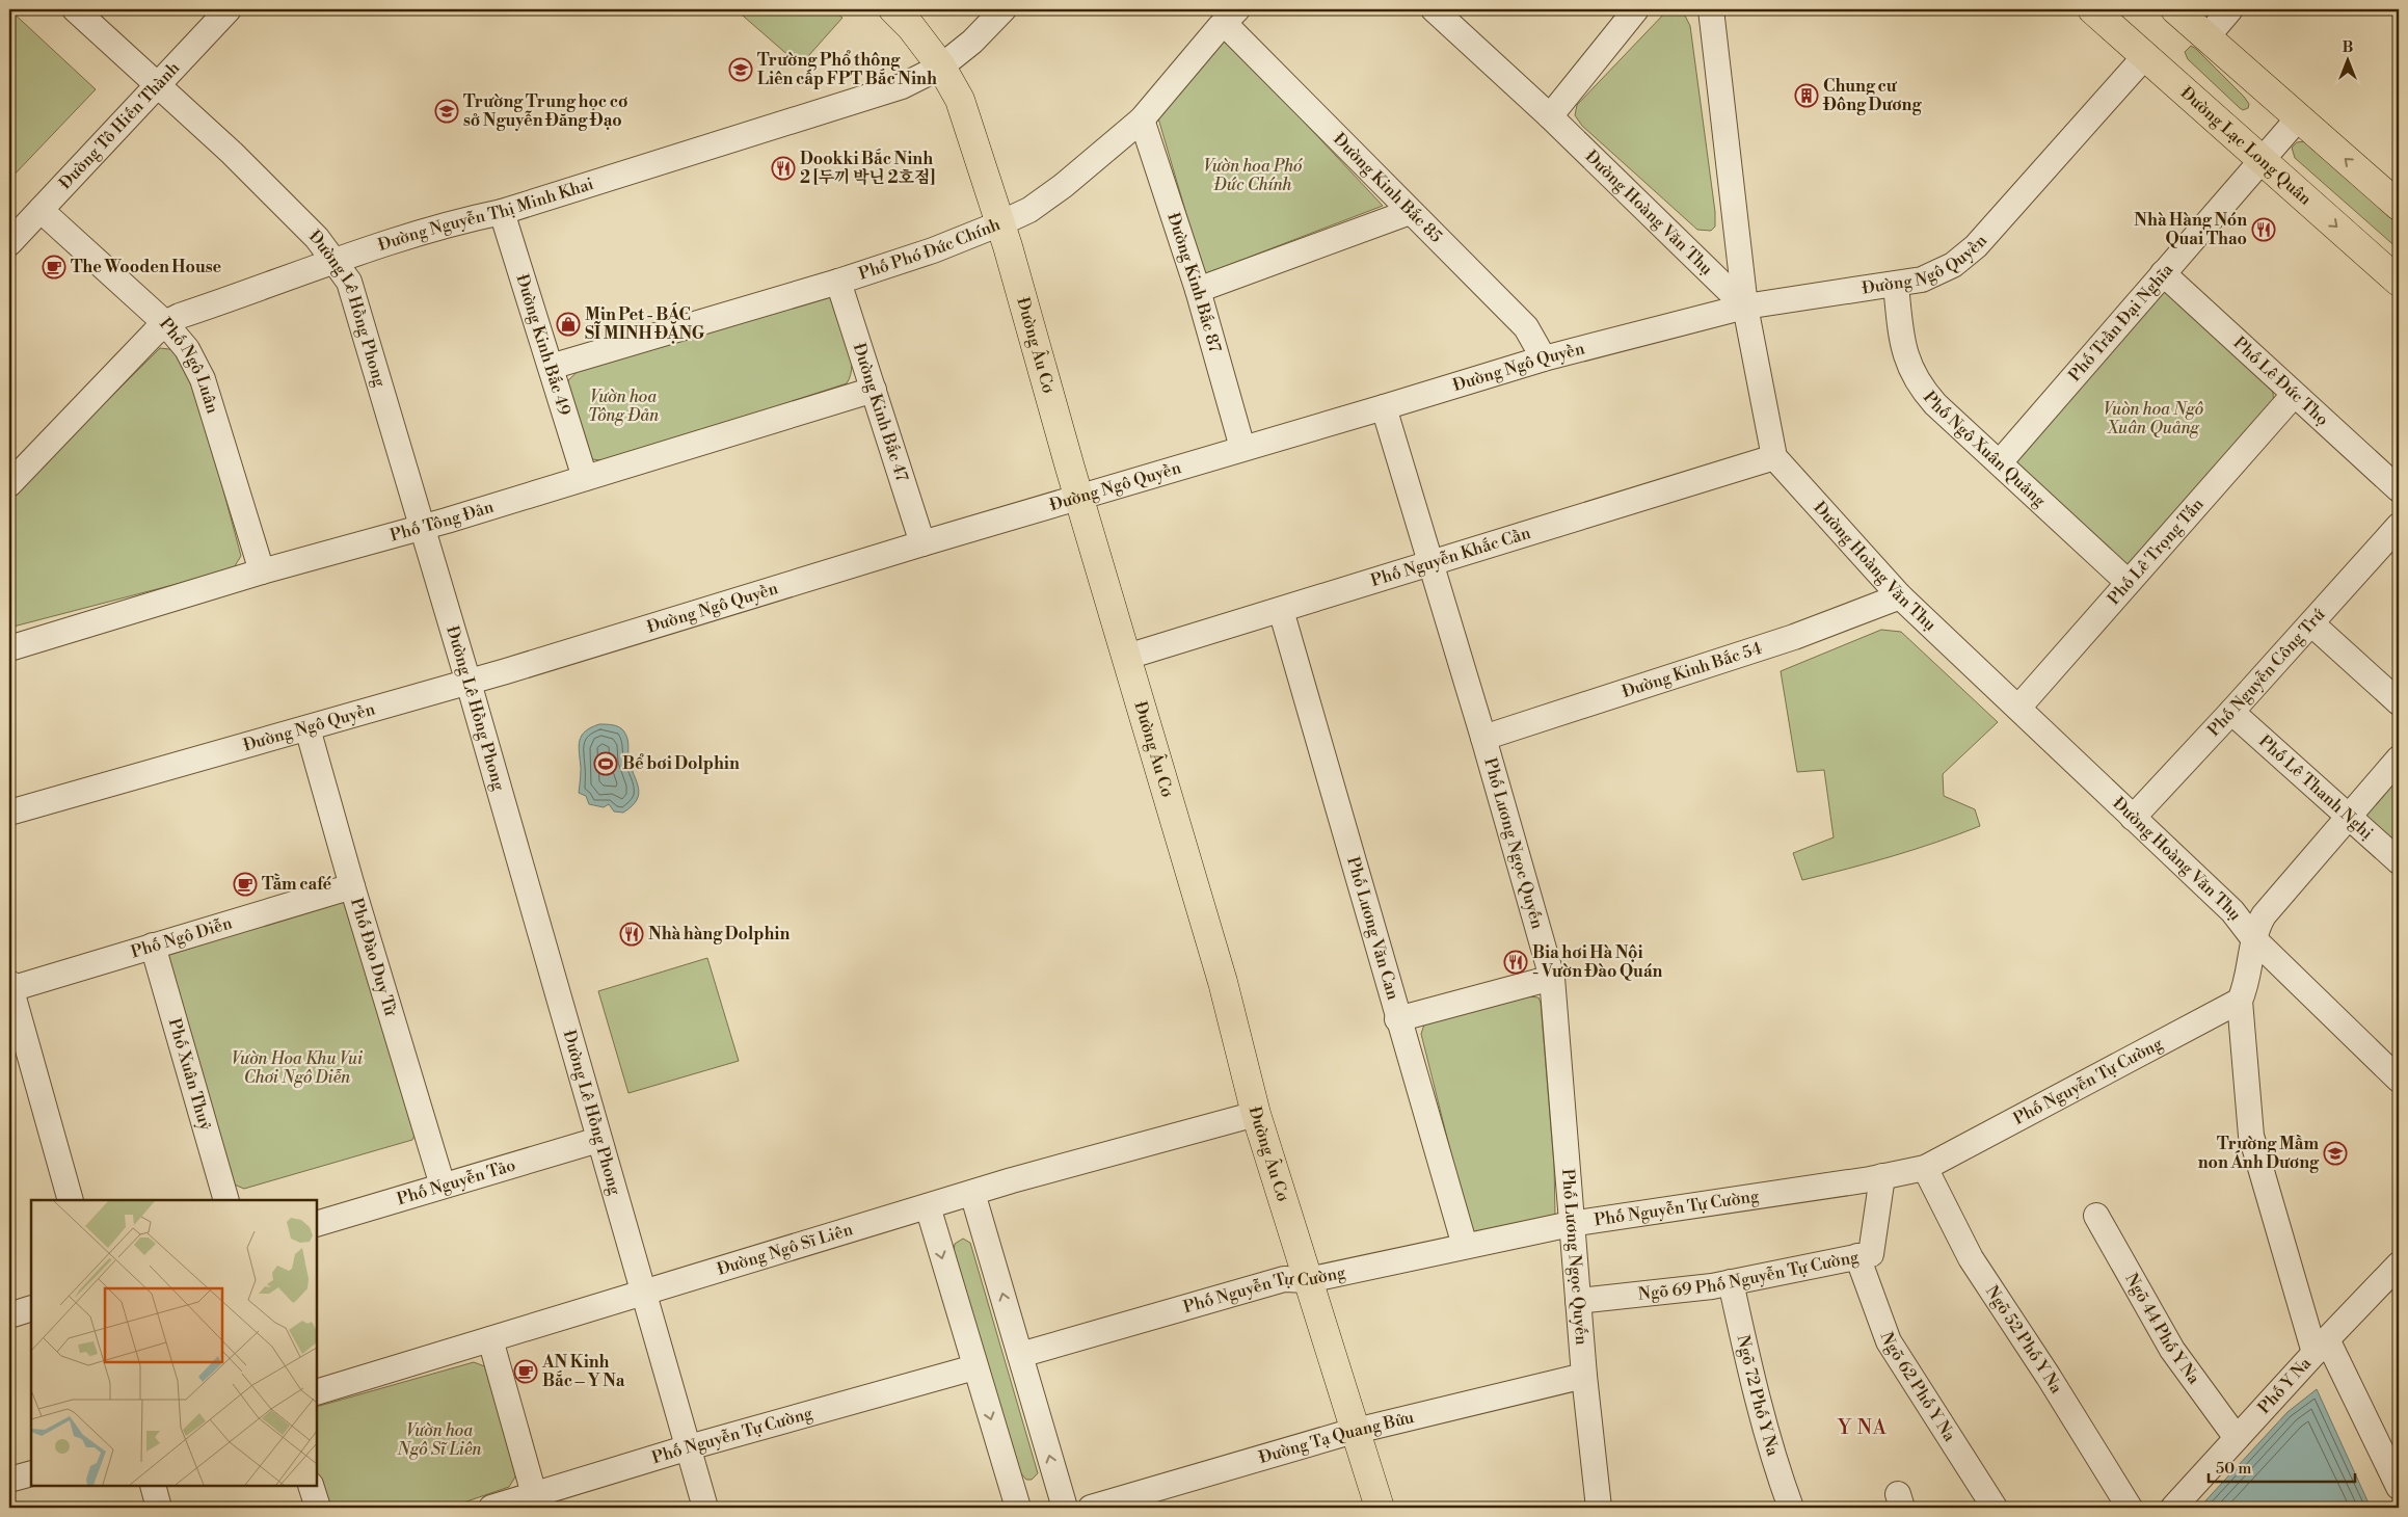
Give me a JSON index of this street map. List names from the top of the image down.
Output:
{
  "streets": {
    "main road": ["Đường Lạc Long Quân", "Đường Âu Cơ"],
    "street": [
      "Đường Tô Hiến Thành",
      "Đường Kinh Bắc 85",
      "Đường Hoàng Văn Thụ",
      "Đường Nguyễn Thị Minh Khai",
      "Phố Phó Đức Chính",
      "Đường Ngô Quyền",
      "Đường Kinh Bắc 87",
      "Đường Lê Hồng Phong",
      "Phố Trần Đại Nghĩa",
      "Đường Kinh Bắc 49",
      "Phố Ngô Luân",
      "Phố Lê Đức Thọ",
      "Đường Kinh Bắc 47",
      "Phố Ngô Xuân Quảng",
      "Phố Tông Đản",
      "Phố Lê Trọng Tấn",
      "Phố Nguyễn Khắc Cần",
      "Đường Kinh Bắc 54",
      "Phố Nguyễn Công Trứ",
      "Phố Lê Thanh Nghị",
      "Phố Lương Ngọc Quyến",
      "Phố Lương Văn Can",
      "Phố Ngô Diễn",
      "Phố Đào Duy Từ",
      "Phố Xuân Thuỷ",
      "Phố Nguyễn Tự Cường",
      "Phố Nguyễn Tảo",
      "Đường Ngô Sĩ Liên",
      "Ngõ 69 Phố Nguyễn Tự Cường",
      "Ngõ 44 Phố Y Na",
      "Ngõ 52 Phố Y Na",
      "Ngõ 62 Phố Y Na",
      "Phố Y Na",
      "Ngõ 72 Phố Y Na",
      "Đường Tạ Quang Bửu"
    ]
  },
  "crossings": [
    ["Đường Tô Hiến Thành", "Đường Lê Hồng Phong"],
    ["Đường Tô Hiến Thành", "Phố Ngô Luân"],
    ["Đường Lạc Long Quân", "Đường Ngô Quyền"],
    ["Đường Lạc Long Quân", "Phố Trần Đại Nghĩa"],
    ["Đường Kinh Bắc 85", "Phố Phó Đức Chính"],
    ["Đường Kinh Bắc 85", "Đường Ngô Quyền"],
    ["Đường Hoàng Văn Thụ", "Đường Ngô Quyền"],
    ["Đường Hoàng Văn Thụ", "Phố Lê Trọng Tấn"],
    ["Đường Hoàng Văn Thụ", "Phố Nguyễn Khắc Cần"],
    ["Đường Hoàng Văn Thụ", "Đường Kinh Bắc 54"],
    ["Đường Hoàng Văn Thụ", "Phố Nguyễn Công Trứ"],
    ["Đường Nguyễn Thị Minh Khai", "Đường Lê Hồng Phong"],
    ["Đường Nguyễn Thị Minh Khai", "Đường Kinh Bắc 49"],
    ["Đường Nguyễn Thị Minh Khai", "Đường Âu Cơ"],
    ["Đường Nguyễn Thị Minh Khai", "Phố Ngô Luân"],
    ["Phố Phó Đức Chính", "Đường Kinh Bắc 87"],
    ["Phố Phó Đức Chính", "Đường Kinh Bắc 49"],
    ["Phố Phó Đức Chính", "Đường Âu Cơ"],
    ["Phố Phó Đức Chính", "Đường Kinh Bắc 47"],
    ["Đường Ngô Quyền", "Đường Kinh Bắc 87"],
    ["Đường Ngô Quyền", "Đường Lê Hồng Phong"],
    ["Đường Ngô Quyền", "Đường Âu Cơ"],
    ["Đường Ngô Quyền", "Đường Kinh Bắc 47"],
    ["Đường Ngô Quyền", "Phố Ngô Xuân Quảng"],
    ["Đường Ngô Quyền", "Phố Lương Ngọc Quyến"],
    ["Đường Ngô Quyền", "Phố Đào Duy Từ"],
    ["Đường Lê Hồng Phong", "Phố Tông Đản"],
    ["Đường Lê Hồng Phong", "Phố Nguyễn Tự Cường"],
    ["Đường Lê Hồng Phong", "Phố Nguyễn Tảo"],
    ["Đường Lê Hồng Phong", "Đường Ngô Sĩ Liên"],
    ["Phố Trần Đại Nghĩa", "Phố Lê Đức Thọ"],
    ["Phố Trần Đại Nghĩa", "Phố Ngô Xuân Quảng"],
    ["Đường Kinh Bắc 49", "Phố Tông Đản"],
    ["Đường Âu Cơ", "Phố Nguyễn Khắc Cần"],
    ["Đường Âu Cơ", "Phố Nguyễn Tự Cường"],
    ["Đường Âu Cơ", "Đường Ngô Sĩ Liên"],
    ["Đường Âu Cơ", "Đường Tạ Quang Bửu"],
    ["Phố Ngô Luân", "Phố Tông Đản"],
    ["Phố Lê Đức Thọ", "Phố Lê Trọng Tấn"],
    ["Đường Kinh Bắc 47", "Phố Tông Đản"],
    ["Phố Ngô Xuân Quảng", "Phố Lê Trọng Tấn"],
    ["Phố Nguyễn Khắc Cần", "Phố Lương Ngọc Quyến"],
    ["Phố Nguyễn Khắc Cần", "Phố Lương Văn Can"],
    ["Đường Kinh Bắc 54", "Phố Lương Ngọc Quyến"],
    ["Phố Nguyễn Công Trứ", "Phố Lê Thanh Nghị"],
    ["Phố Lương Ngọc Quyến", "Phố Nguyễn Tự Cường"],
    ["Phố Lương Ngọc Quyến", "Ngõ 69 Phố Nguyễn Tự Cường"],
    ["Phố Lương Ngọc Quyến", "Đường Tạ Quang Bửu"],
    ["Phố Lương Văn Can", "Phố Nguyễn Tự Cường"],
    ["Phố Ngô Diễn", "Phố Đào Duy Từ"],
    ["Phố Ngô Diễn", "Phố Xuân Thuỷ"],
    ["Phố Đào Duy Từ", "Phố Nguyễn Tảo"],
    ["Phố Nguyễn Tự Cường", "Ngõ 69 Phố Nguyễn Tự Cường"],
    ["Phố Nguyễn Tự Cường", "Ngõ 52 Phố Y Na"],
    ["Ngõ 69 Phố Nguyễn Tự Cường", "Ngõ 62 Phố Y Na"],
    ["Ngõ 69 Phố Nguyễn Tự Cường", "Ngõ 72 Phố Y Na"],
    ["Ngõ 44 Phố Y Na", "Phố Y Na"]
  ],
  "districts": ["Y NA"],
  "parks": [
    "Vườn hoa Phó Đức Chính",
    "Vườn hoa Tông Đản",
    "Vuòn hoa Ngô Xuân Quảng",
    "Vườn Hoa Khu Vui Chơi Ngô Diễn",
    "Vườn hoa Ngô Sĩ Liên"
  ],
  "places": {
    "school or university": ["Trường Phổ thông Liên cấp FPT Bắc Ninh", "Trường Trung học cơ sở Nguyễn Đăng Đạo", "Trường Mầm non Ánh Dương"],
    "building": ["Chung cư Đông Dương"],
    "restaurant": [
      "Dookki Bắc Ninh 2 [두끼 박닌 2호점]",
      "Nhà Hàng Nón Quai Thao",
      "Nhà hàng Dolphin",
      "Bia hơi Hà Nội - Vườn Đào Quán"
    ],
    "cafe": ["The Wooden House", "Tằm café", "AN Kinh Bắc – Y Na"],
    "shop": ["Min Pet - BÁC SĨ MINH ĐẶNG"],
    "sports": ["Bể bơi Dolphin"]
  },
  "scale_bar": "50 m",
  "north": "top"
}
